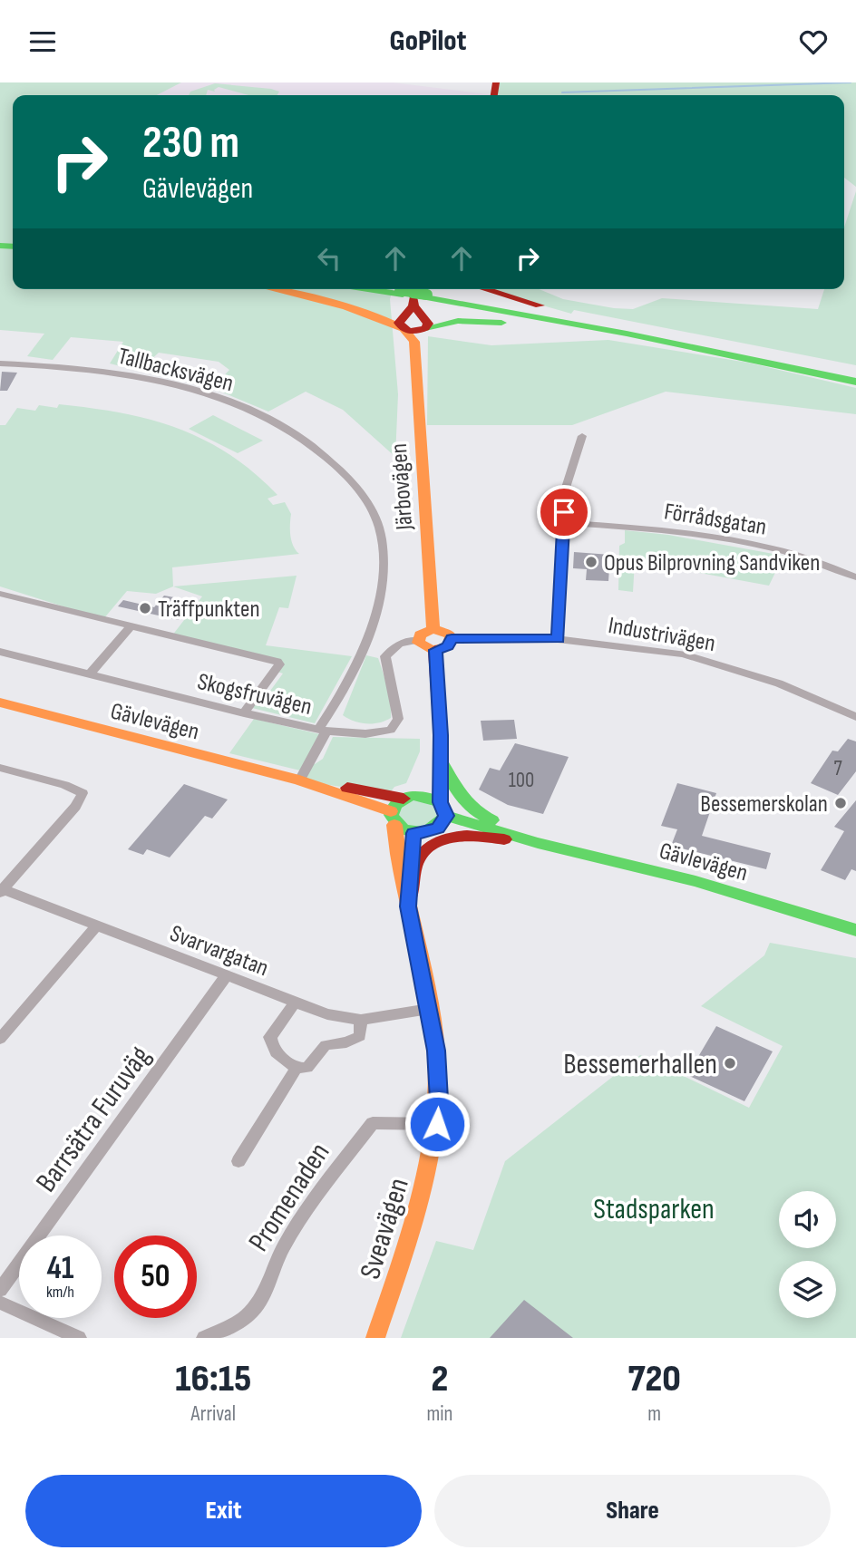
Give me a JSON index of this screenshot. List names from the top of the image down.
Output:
{
  "streets": {
    "main road": ["Järbovägen", "Gävlevägen", "Sveavägen"],
    "street": [
      "Tallbacksvägen",
      "Förrådsgatan",
      "Industrivägen",
      "Skogsfruvägen",
      "Svarvargatan",
      "Barrsätra Furuväg",
      "Promenaden"
    ]
  },
  "crossings": [
    ["Tallbacksvägen", "Skogsfruvägen"],
    ["Tallbacksvägen", "Gävlevägen"],
    ["Järbovägen", "Industrivägen"],
    ["Järbovägen", "Skogsfruvägen"],
    ["Industrivägen", "Skogsfruvägen"],
    ["Gävlevägen", "Sveavägen"],
    ["Svarvargatan", "Barrsätra Furuväg"],
    ["Svarvargatan", "Sveavägen"],
    ["Promenaden", "Sveavägen"]
  ],
  "parks": ["Stadsparken"],
  "places": [
    "Opus Bilprovning Sandviken",
    "Träffpunkten",
    "Bessemerskolan",
    "Bessemerhallen"
  ],
  "house_numbers": ["7", "100"],
  "page": {
    "header": "GoPilot",
    "turn": ["230 m", "Gävlevägen"],
    "speed": "41 km/h",
    "limit": "50",
    "eta": [
      "16:15",
      "Arrival",
      "2",
      "min",
      "720",
      "m"
    ],
    "buttons": ["Exit", "Share"]
  }
}
